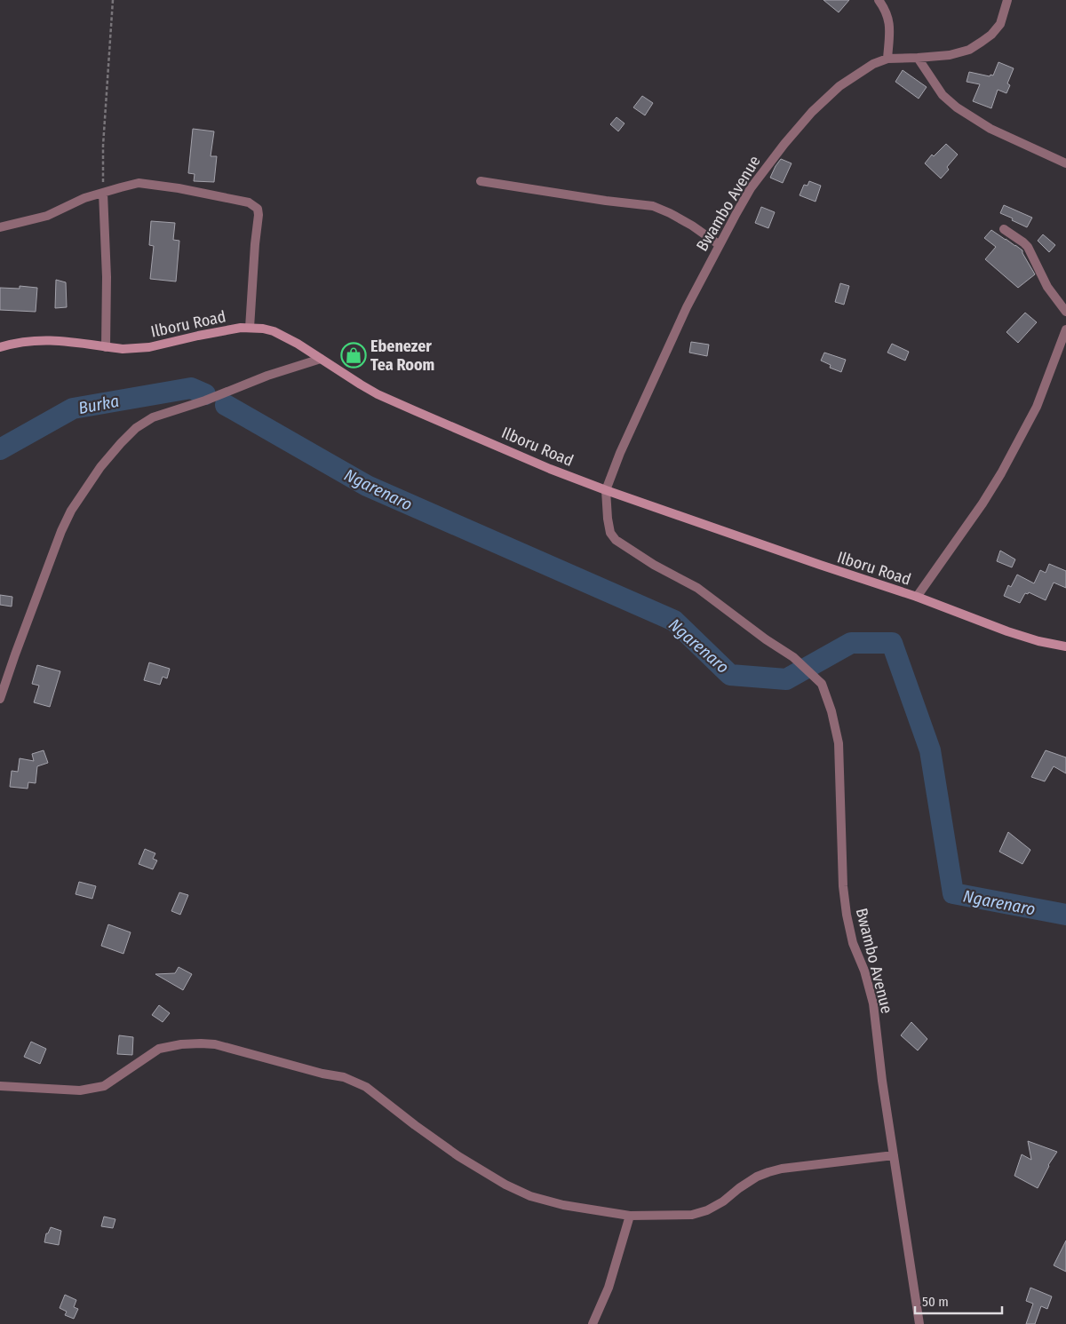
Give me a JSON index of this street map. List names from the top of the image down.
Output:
{
  "streets": {
    "street": ["Bwambo Avenue", "Ilboru Road"]
  },
  "crossings": [
    ["Bwambo Avenue", "Ilboru Road"]
  ],
  "water": ["Burka", "Ngarenaro"],
  "places": {
    "shop": ["Ebenezer Tea Room"]
  },
  "scale_bar": "50 m"
}
